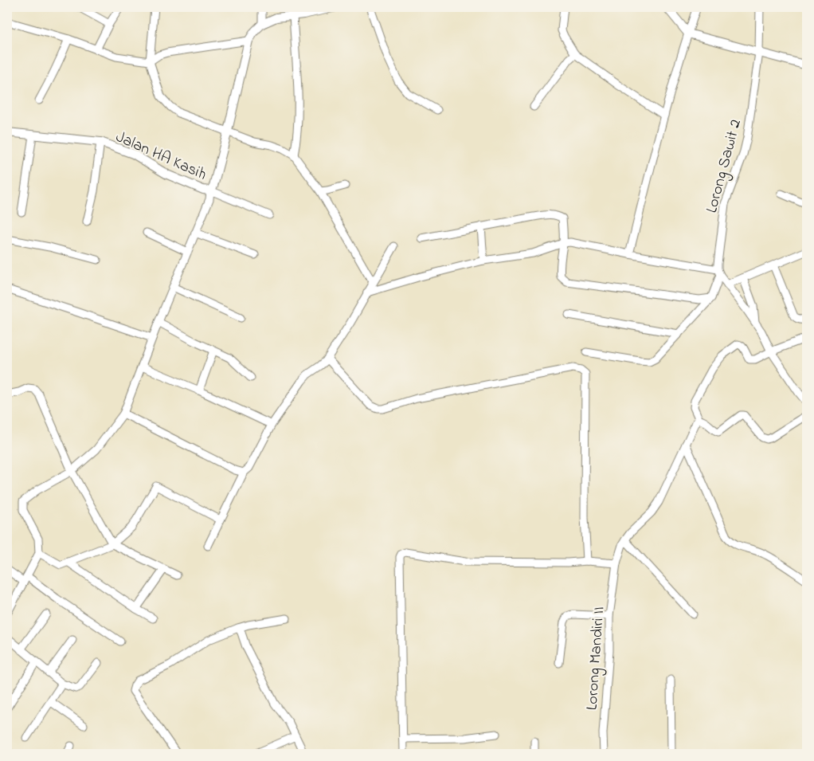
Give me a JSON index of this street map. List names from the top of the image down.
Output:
{
  "streets": {
    "street": ["Jalan HA Kasih", "Lorong Sawit 2", "Lorong Mandiri II"]
  }
}
